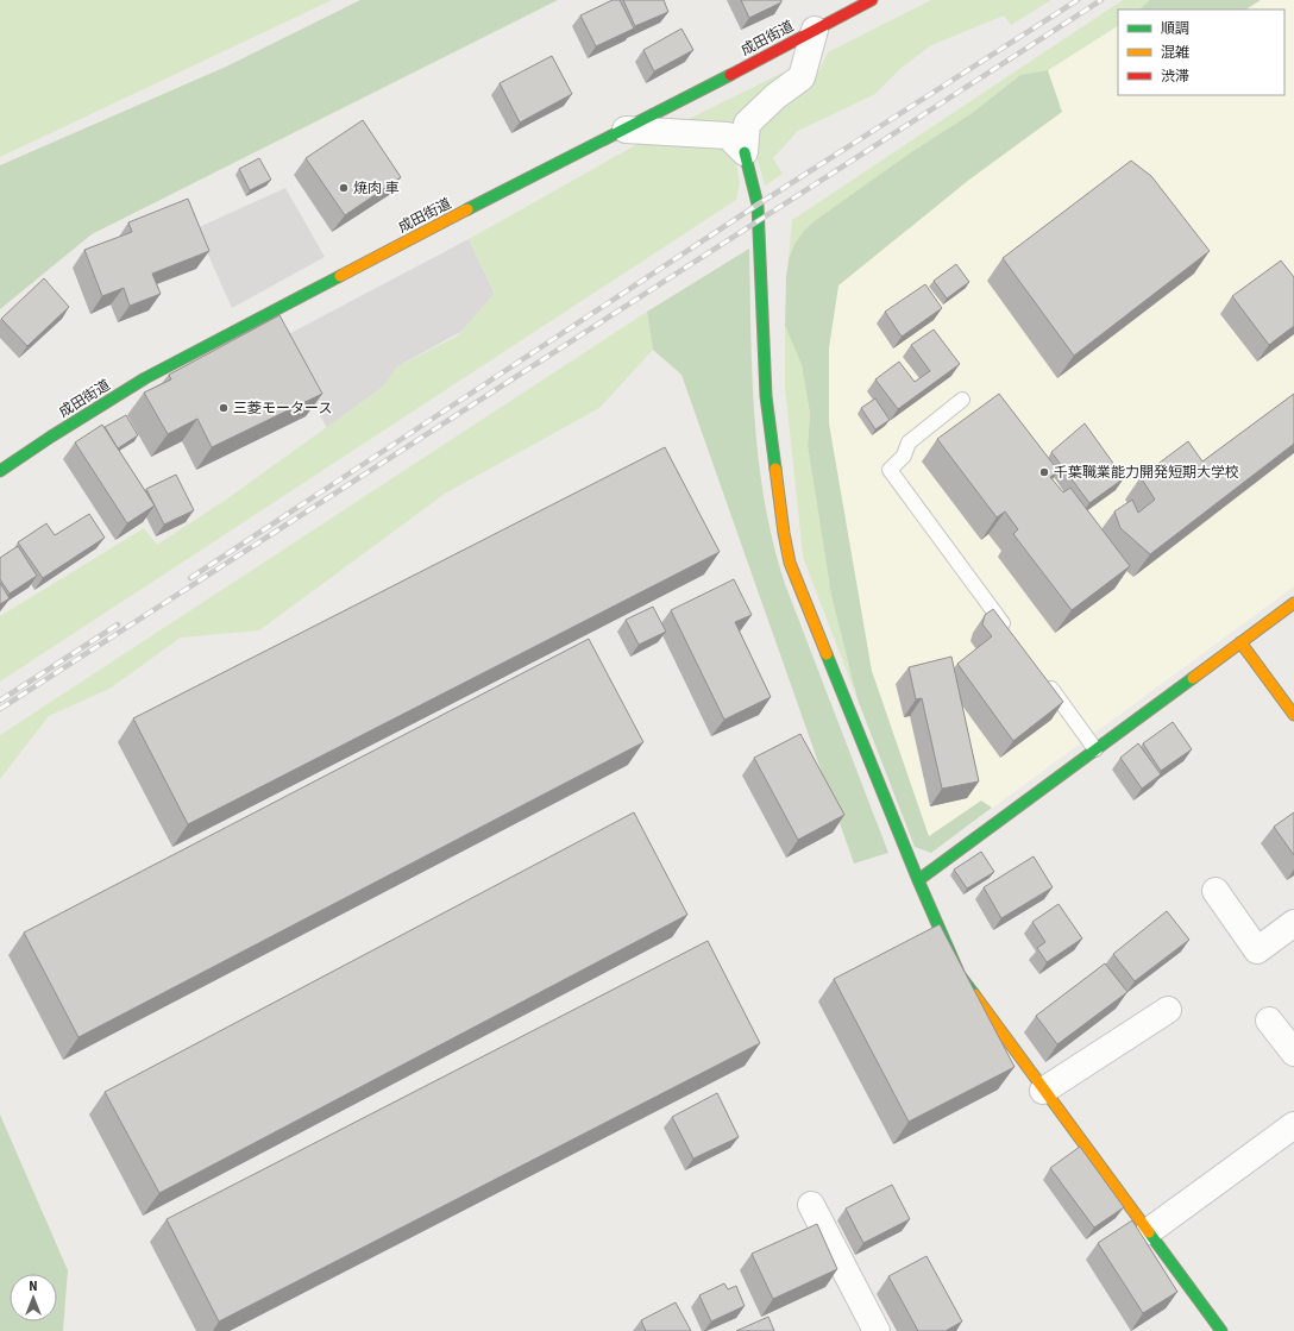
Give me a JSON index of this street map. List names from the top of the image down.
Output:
{
  "streets": {
    "main road": ["成田街道"]
  },
  "places": ["焼肉 車", "三菱モータース", "千葉職業能力開発短期大学校"],
  "legend": ["順調", "混雑", "渋滞"],
  "north": "top"
}
